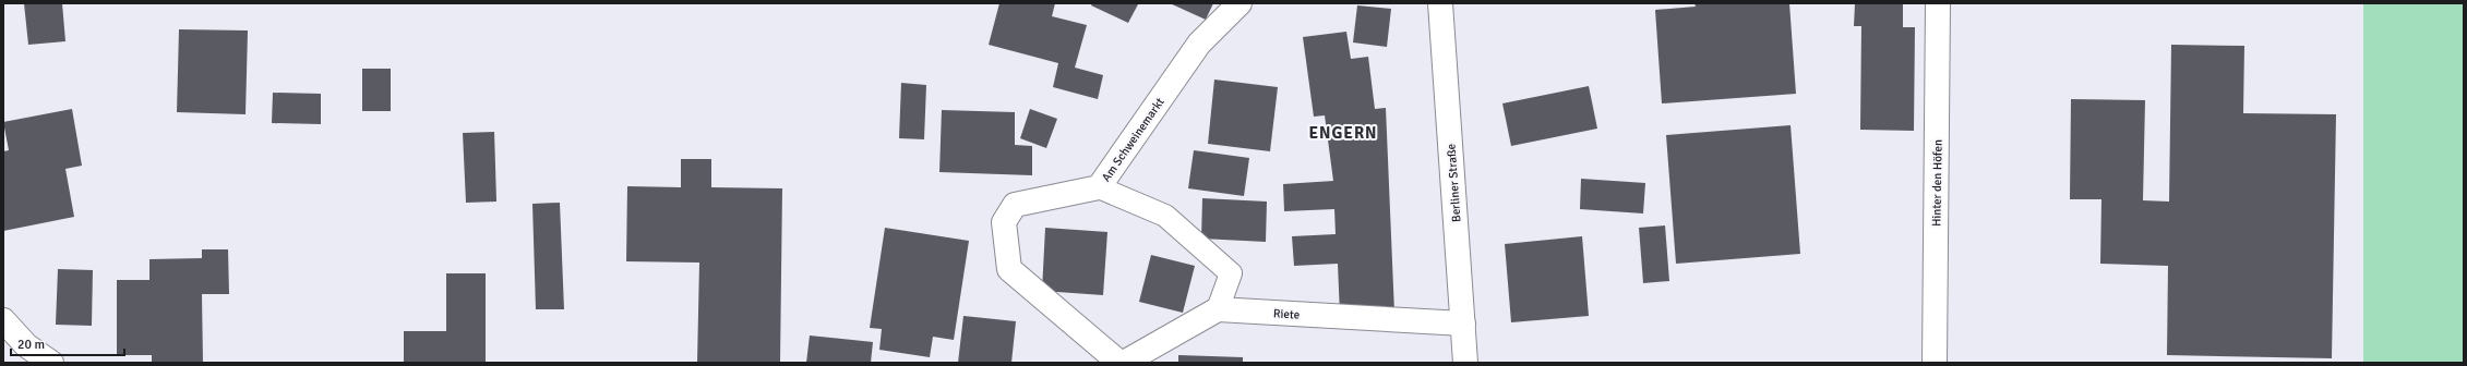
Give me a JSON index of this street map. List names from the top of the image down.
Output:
{
  "streets": {
    "street": [
      "Am Schweinemarkt",
      "Berliner Straße",
      "Hinter den Höfen",
      "Riete"
    ]
  },
  "crossings": [
    ["Berliner Straße", "Riete"]
  ],
  "districts": ["ENGERN"],
  "scale_bar": "20 m"
}
